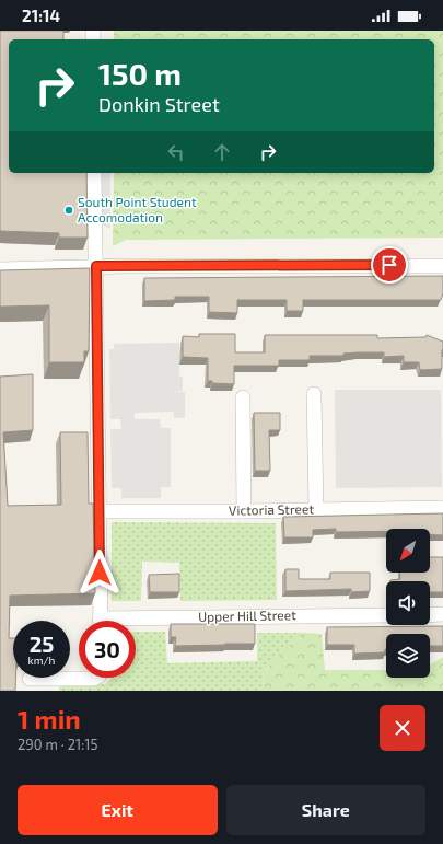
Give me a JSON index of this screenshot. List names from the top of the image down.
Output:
{
  "streets": {
    "street": ["Victoria Street", "Upper Hill Street"]
  },
  "places": ["South Point Student Accomodation"],
  "north": "bottom left",
  "page": {
    "status": "21:14",
    "turn": ["150 m", "Donkin Street"],
    "speed": "25 km/h",
    "limit": "30",
    "heading": ["1 min", "290 m · 21:15"],
    "buttons": ["Exit", "Share"]
  }
}
